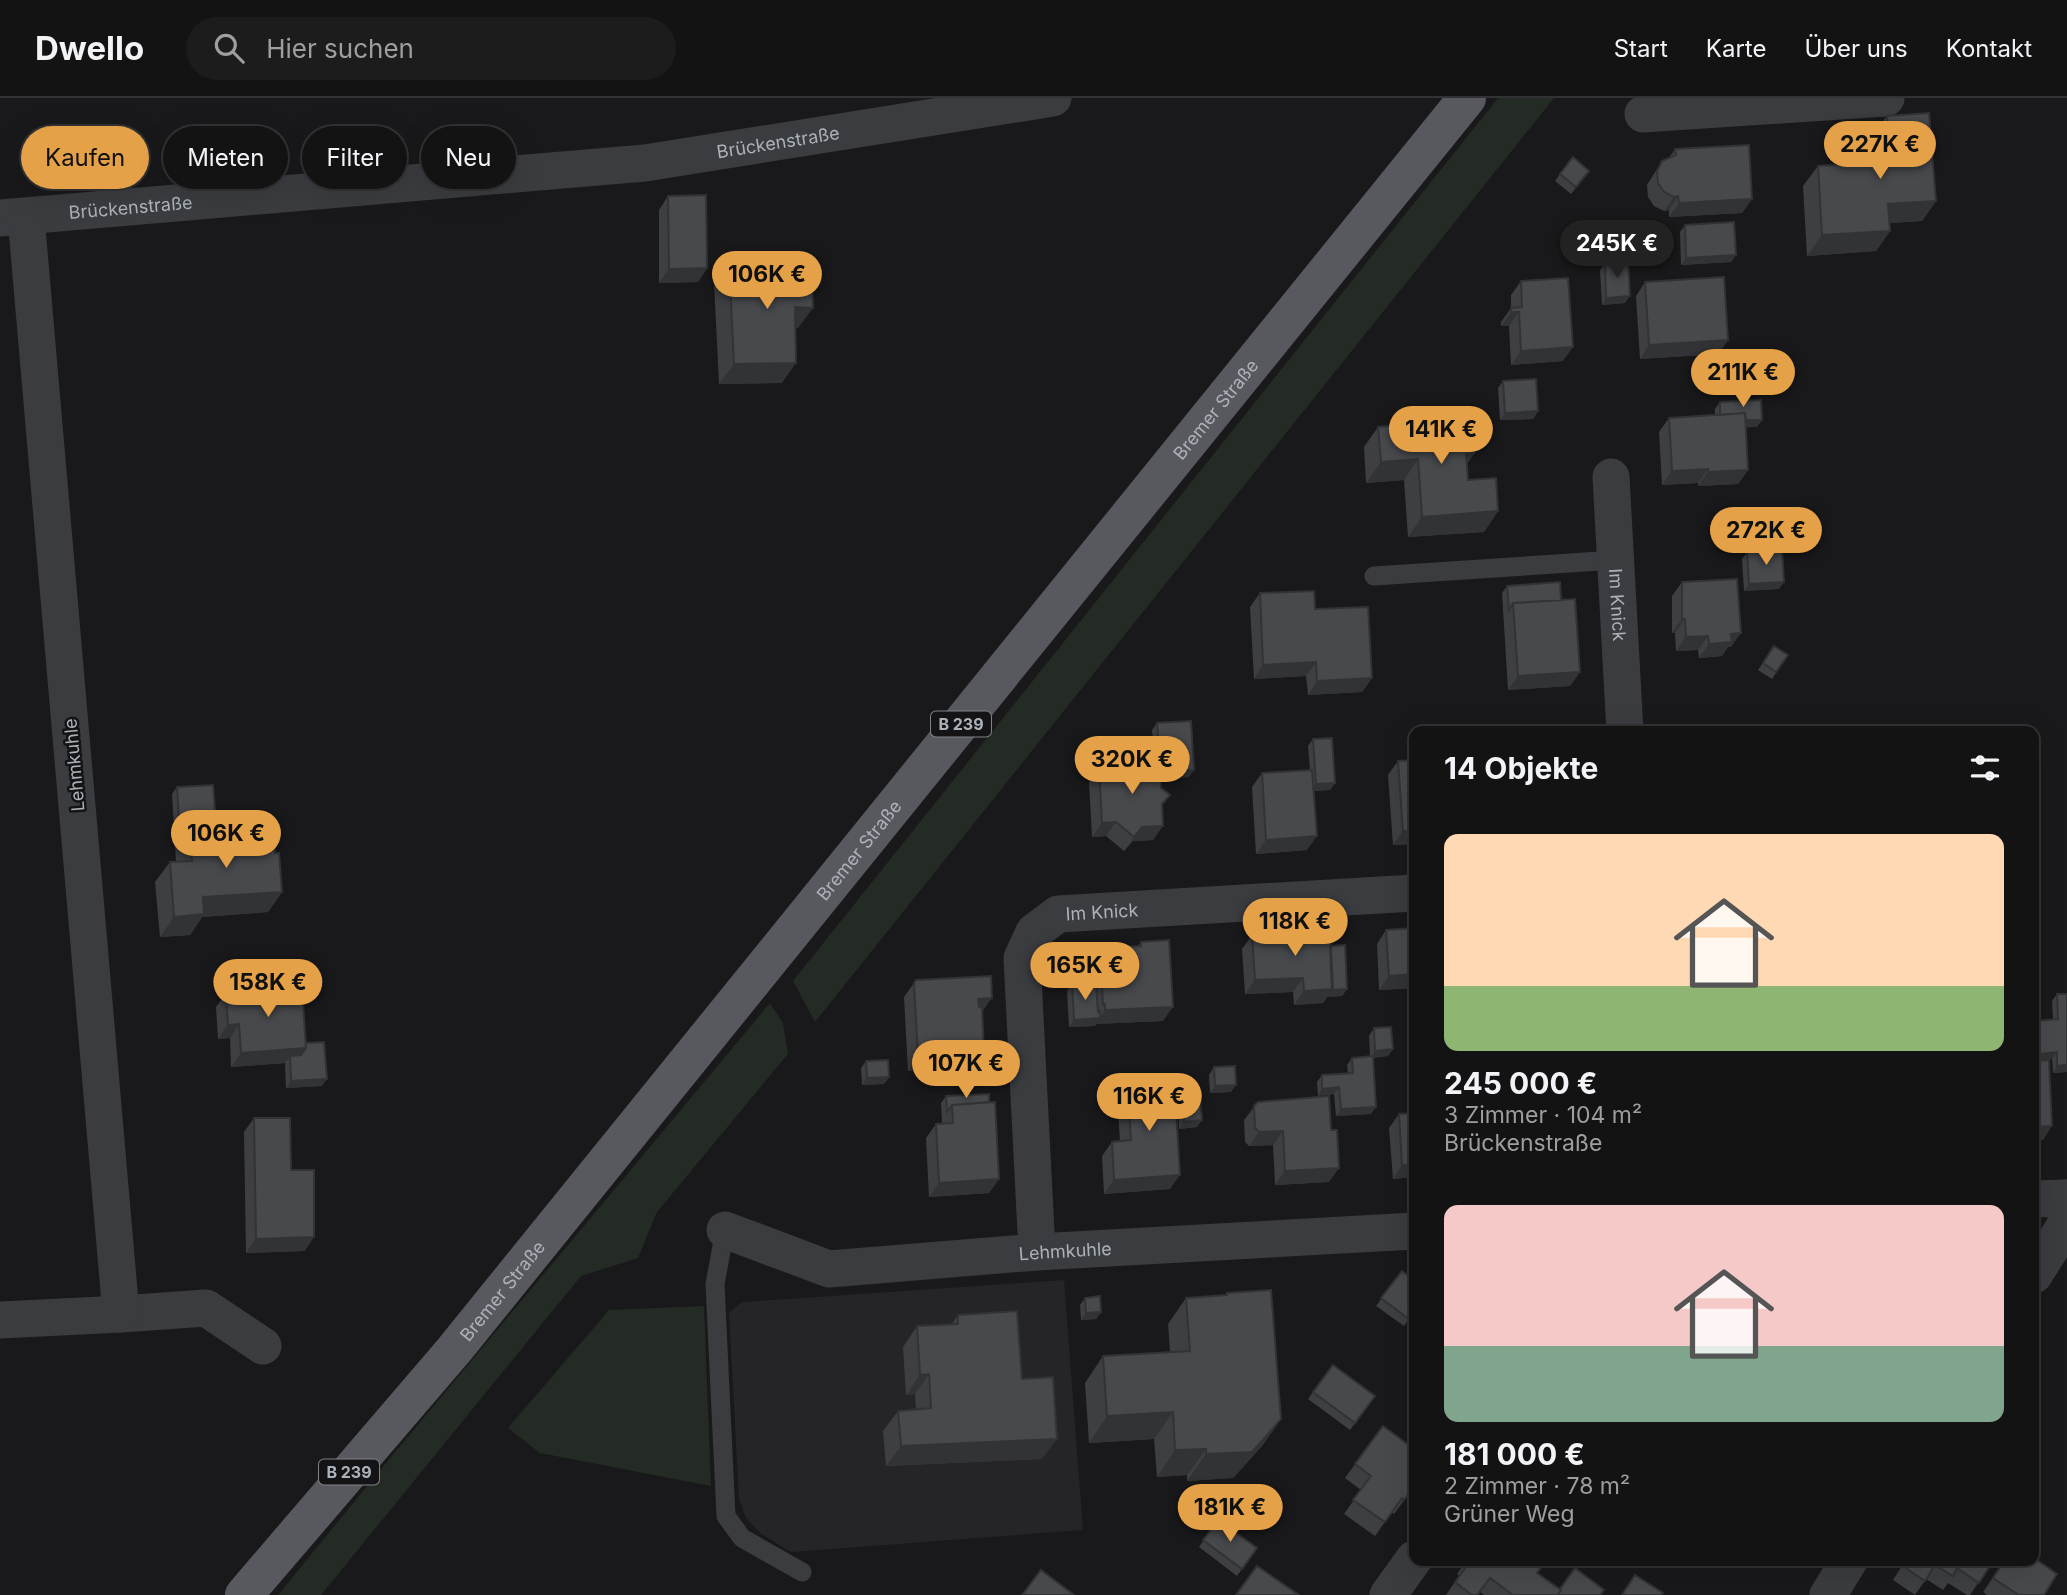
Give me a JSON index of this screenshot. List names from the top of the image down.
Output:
{
  "streets": {
    "main road": ["Bremer Straße", "B 239"],
    "street": ["Brückenstraße", "Im Knick", "Lehmkuhle"]
  },
  "crossings": [
    ["Brückenstraße", "Lehmkuhle"],
    ["Im Knick", "Lehmkuhle"]
  ],
  "page": {
    "header": "Dwello",
    "search": "Hier suchen",
    "nav": [
      "Start",
      "Karte",
      "Über uns",
      "Kontakt"
    ],
    "price": [
      "227K €",
      "245K €",
      "106K €",
      "211K €",
      "141K €",
      "272K €",
      "320K €",
      "106K €",
      "118K €",
      "165K €",
      "158K €",
      "107K €",
      "116K €",
      "181K €"
    ],
    "chip": [
      "Kaufen",
      "Mieten",
      "Filter",
      "Neu"
    ],
    "heading": "14 Objekte",
    "list": [
      {
        "name": "245 000 €",
        "note": "3 Zimmer · 104 m² · Brückenstraße"
      },
      {
        "name": "181 000 €",
        "note": "2 Zimmer · 78 m² · Grüner Weg"
      }
    ]
  }
}
